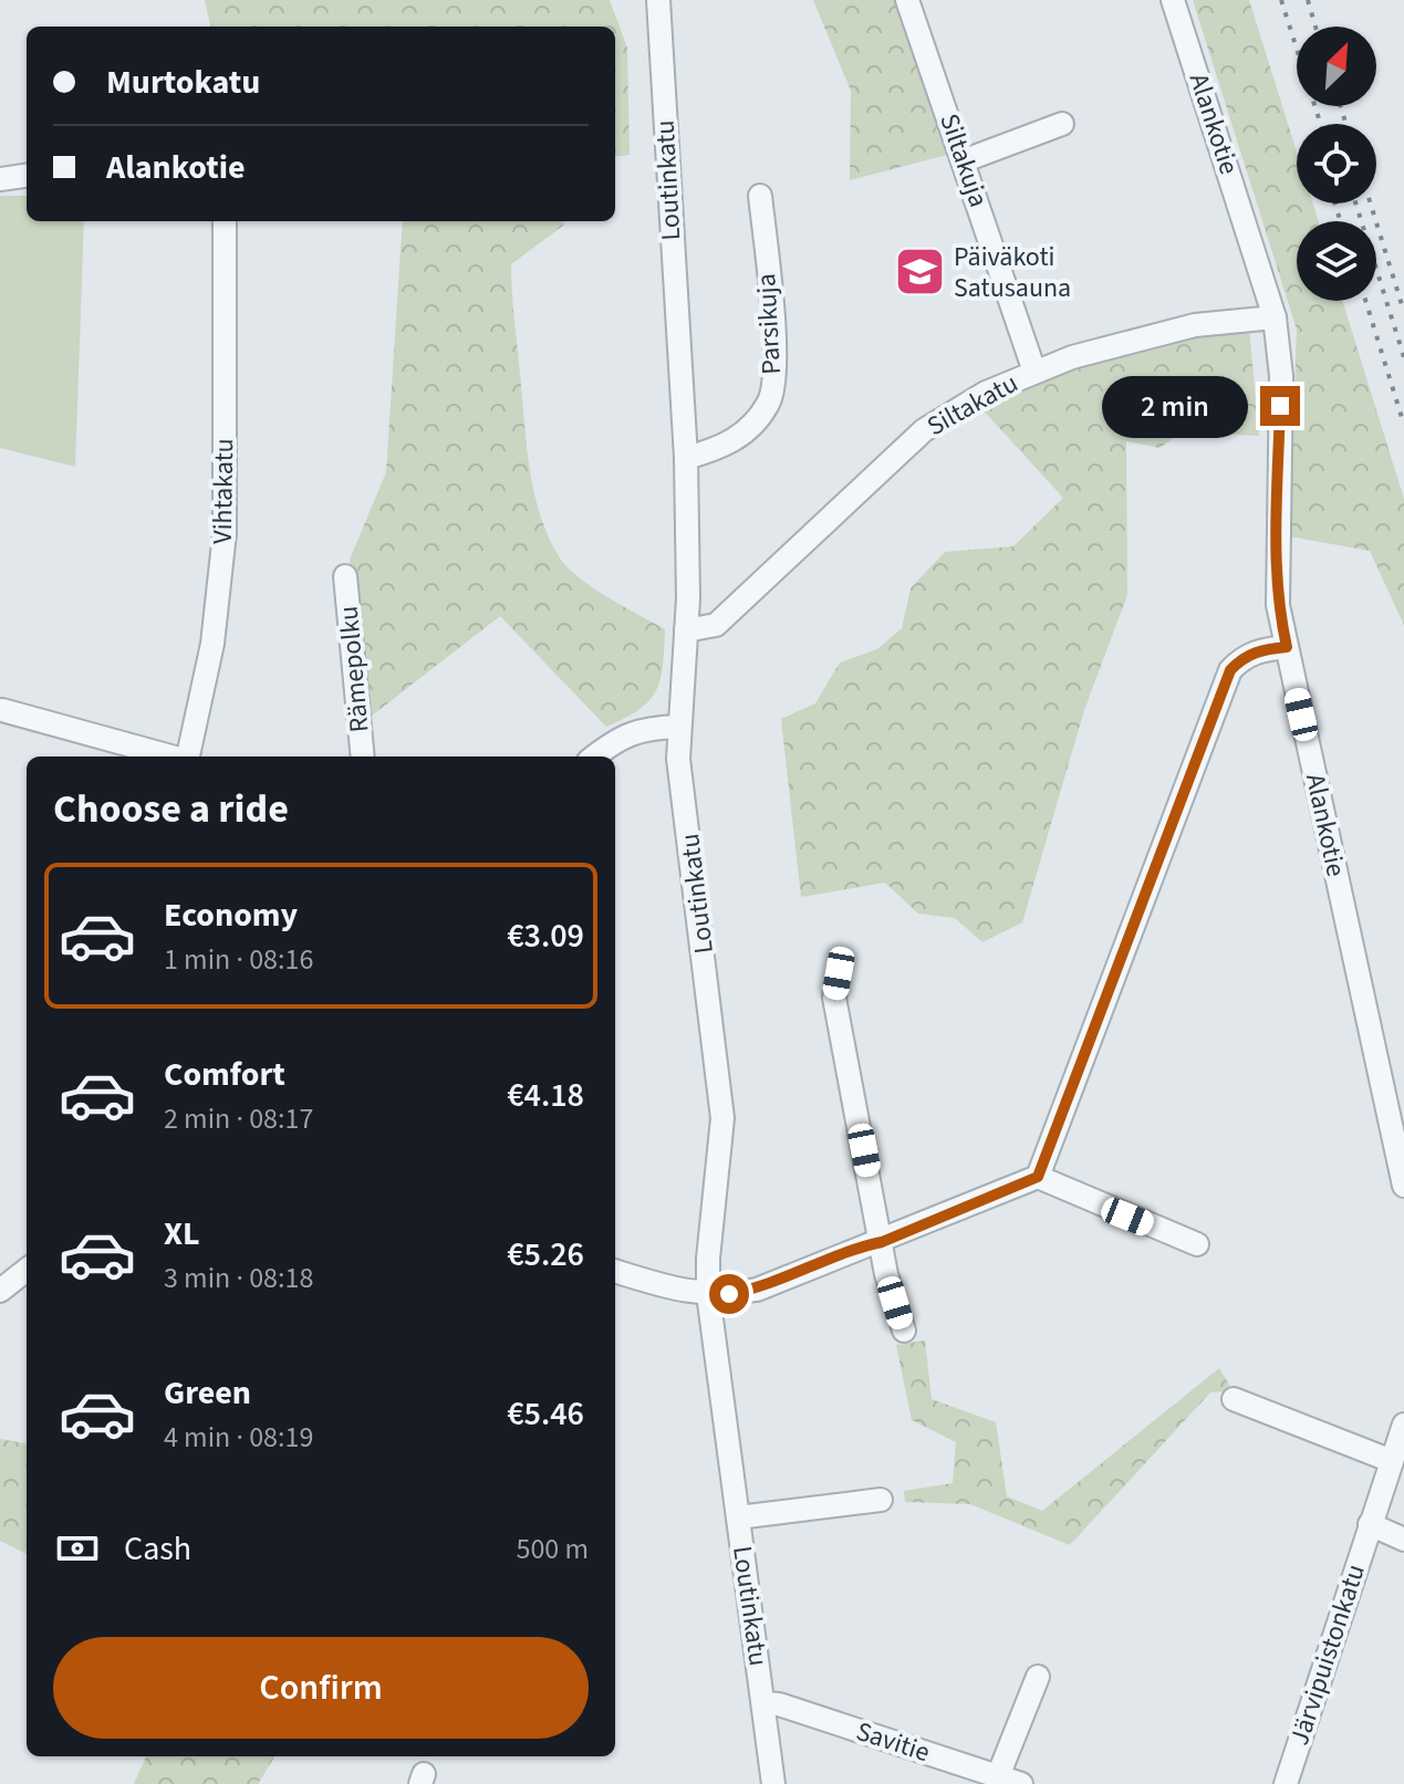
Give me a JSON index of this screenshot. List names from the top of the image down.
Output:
{
  "streets": {
    "street": [
      "Alankotie",
      "Siltakuja",
      "Loutinkatu",
      "Parsikuja",
      "Siltakatu",
      "Vihtakatu",
      "Rämepolku",
      "Järvipuistonkatu",
      "Savitie"
    ]
  },
  "crossings": [
    ["Alankotie", "Siltakatu"],
    ["Siltakuja", "Siltakatu"],
    ["Loutinkatu", "Parsikuja"],
    ["Loutinkatu", "Siltakatu"],
    ["Loutinkatu", "Savitie"]
  ],
  "places": {
    "school or university": ["Päiväkoti Satusauna"]
  },
  "north": "top right",
  "page": {
    "banner": ["Murtokatu", "Alankotie"],
    "bubble": "2 min",
    "heading": "Choose a ride",
    "list": [
      {
        "name": "Economy",
        "note": "1 min · 08:16",
        "value": "€3.09"
      },
      {
        "name": "Comfort",
        "note": "2 min · 08:17",
        "value": "€4.18"
      },
      {
        "name": "XL",
        "note": "3 min · 08:18",
        "value": "€5.26"
      },
      {
        "name": "Green",
        "note": "4 min · 08:19",
        "value": "€5.46"
      }
    ],
    "pay": ["Cash", "500 m"],
    "buttons": "Confirm"
  }
}
